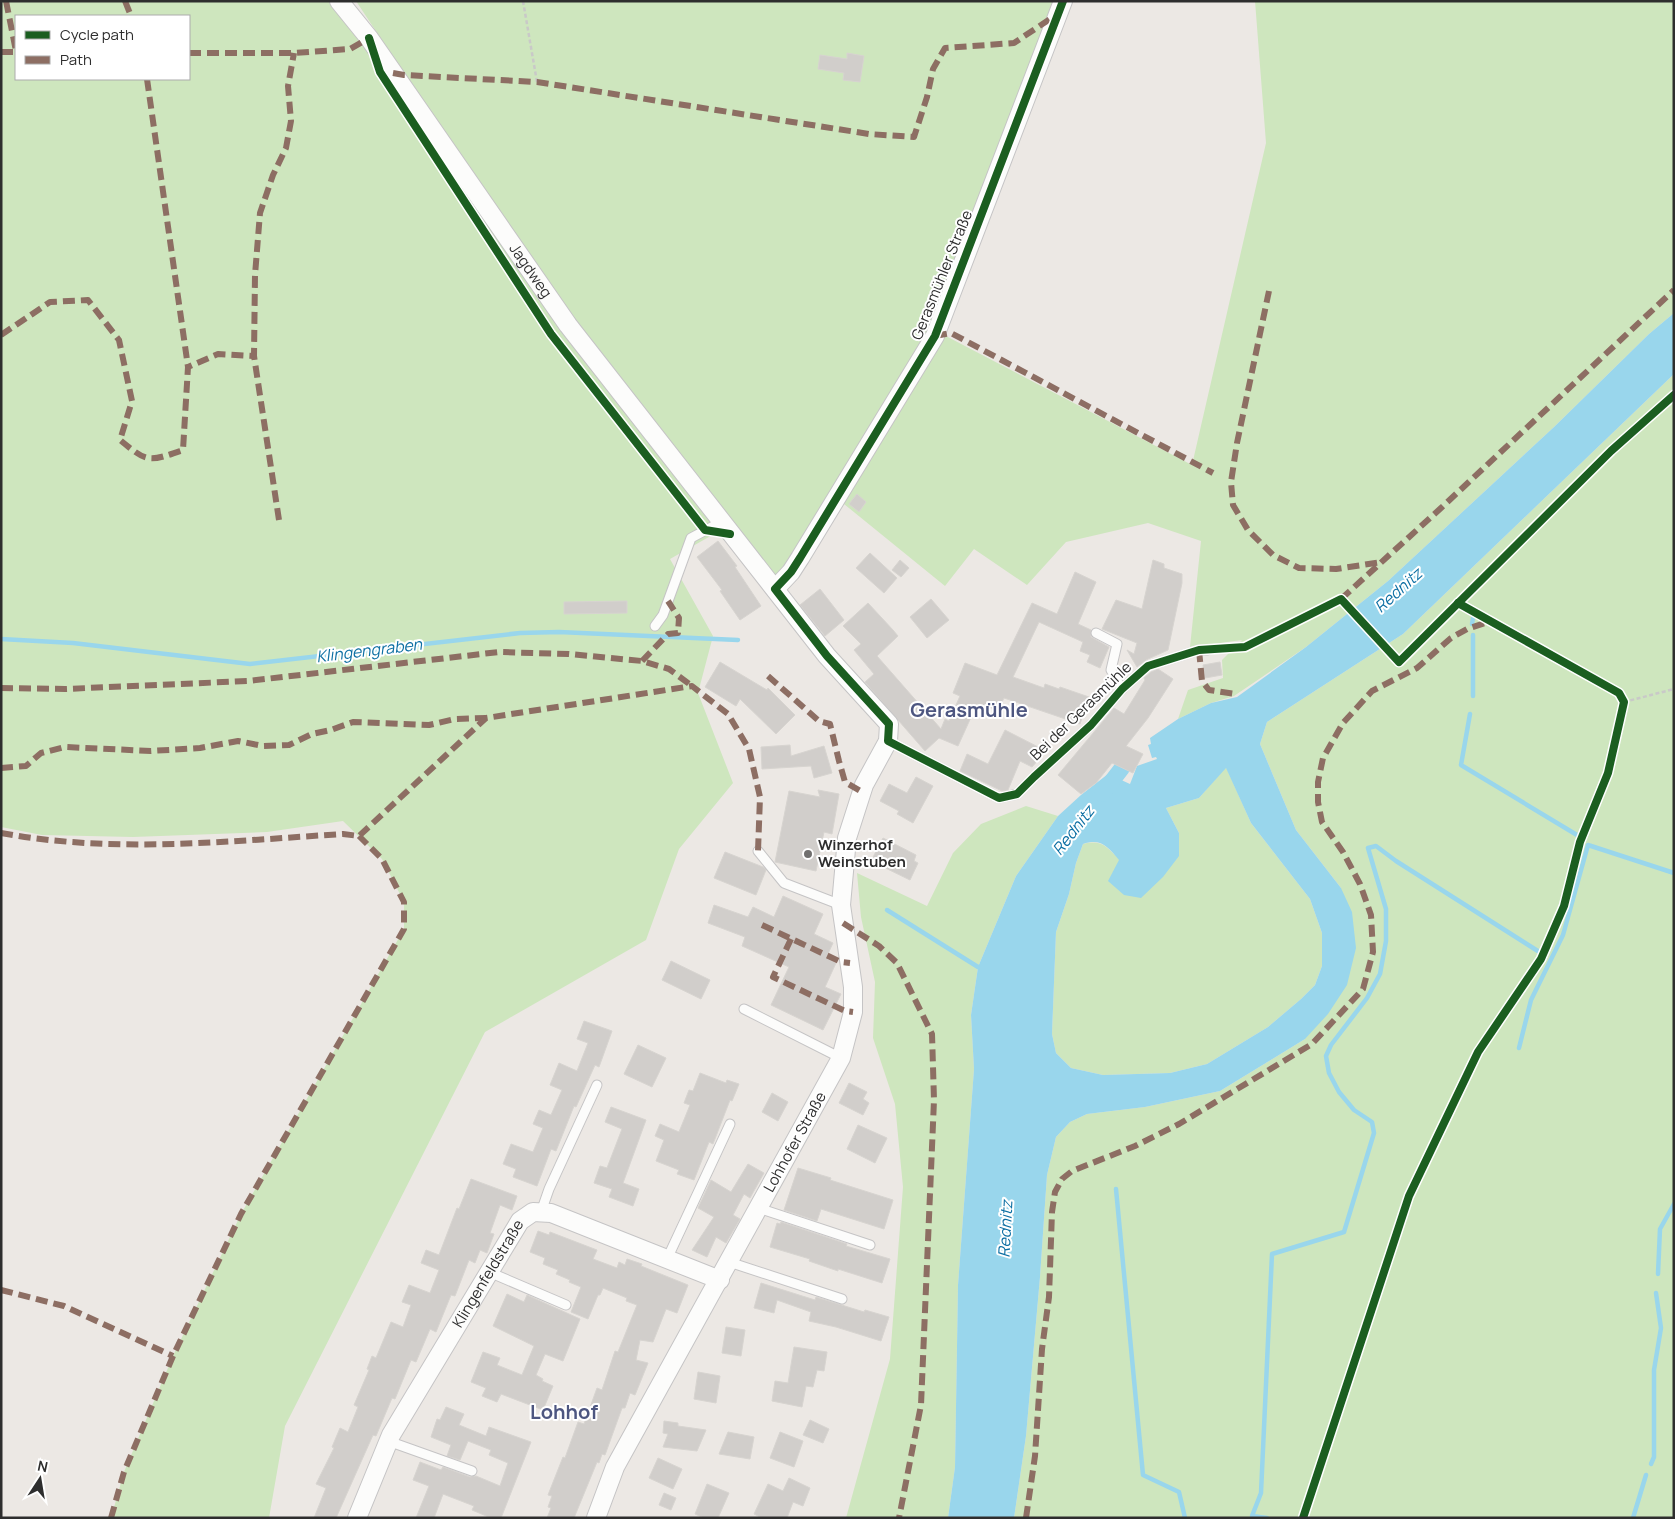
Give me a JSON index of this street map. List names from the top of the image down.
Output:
{
  "streets": {
    "street": [
      "Jagdweg",
      "Gerasmühler Straße",
      "Lohhofer Straße",
      "Klingenfeldstraße"
    ],
    "lane": ["Bei der Gerasmühle"]
  },
  "crossings": [
    ["Bei der Gerasmühle", "Lohhofer Straße"],
    ["Lohhofer Straße", "Klingenfeldstraße"]
  ],
  "districts": ["Gerasmühle", "Lohhof"],
  "water": ["Rednitz", "Klingengraben"],
  "places": ["Winzerhof Weinstuben"],
  "legend": ["Cycle path", "Path"],
  "north": "top"
}
